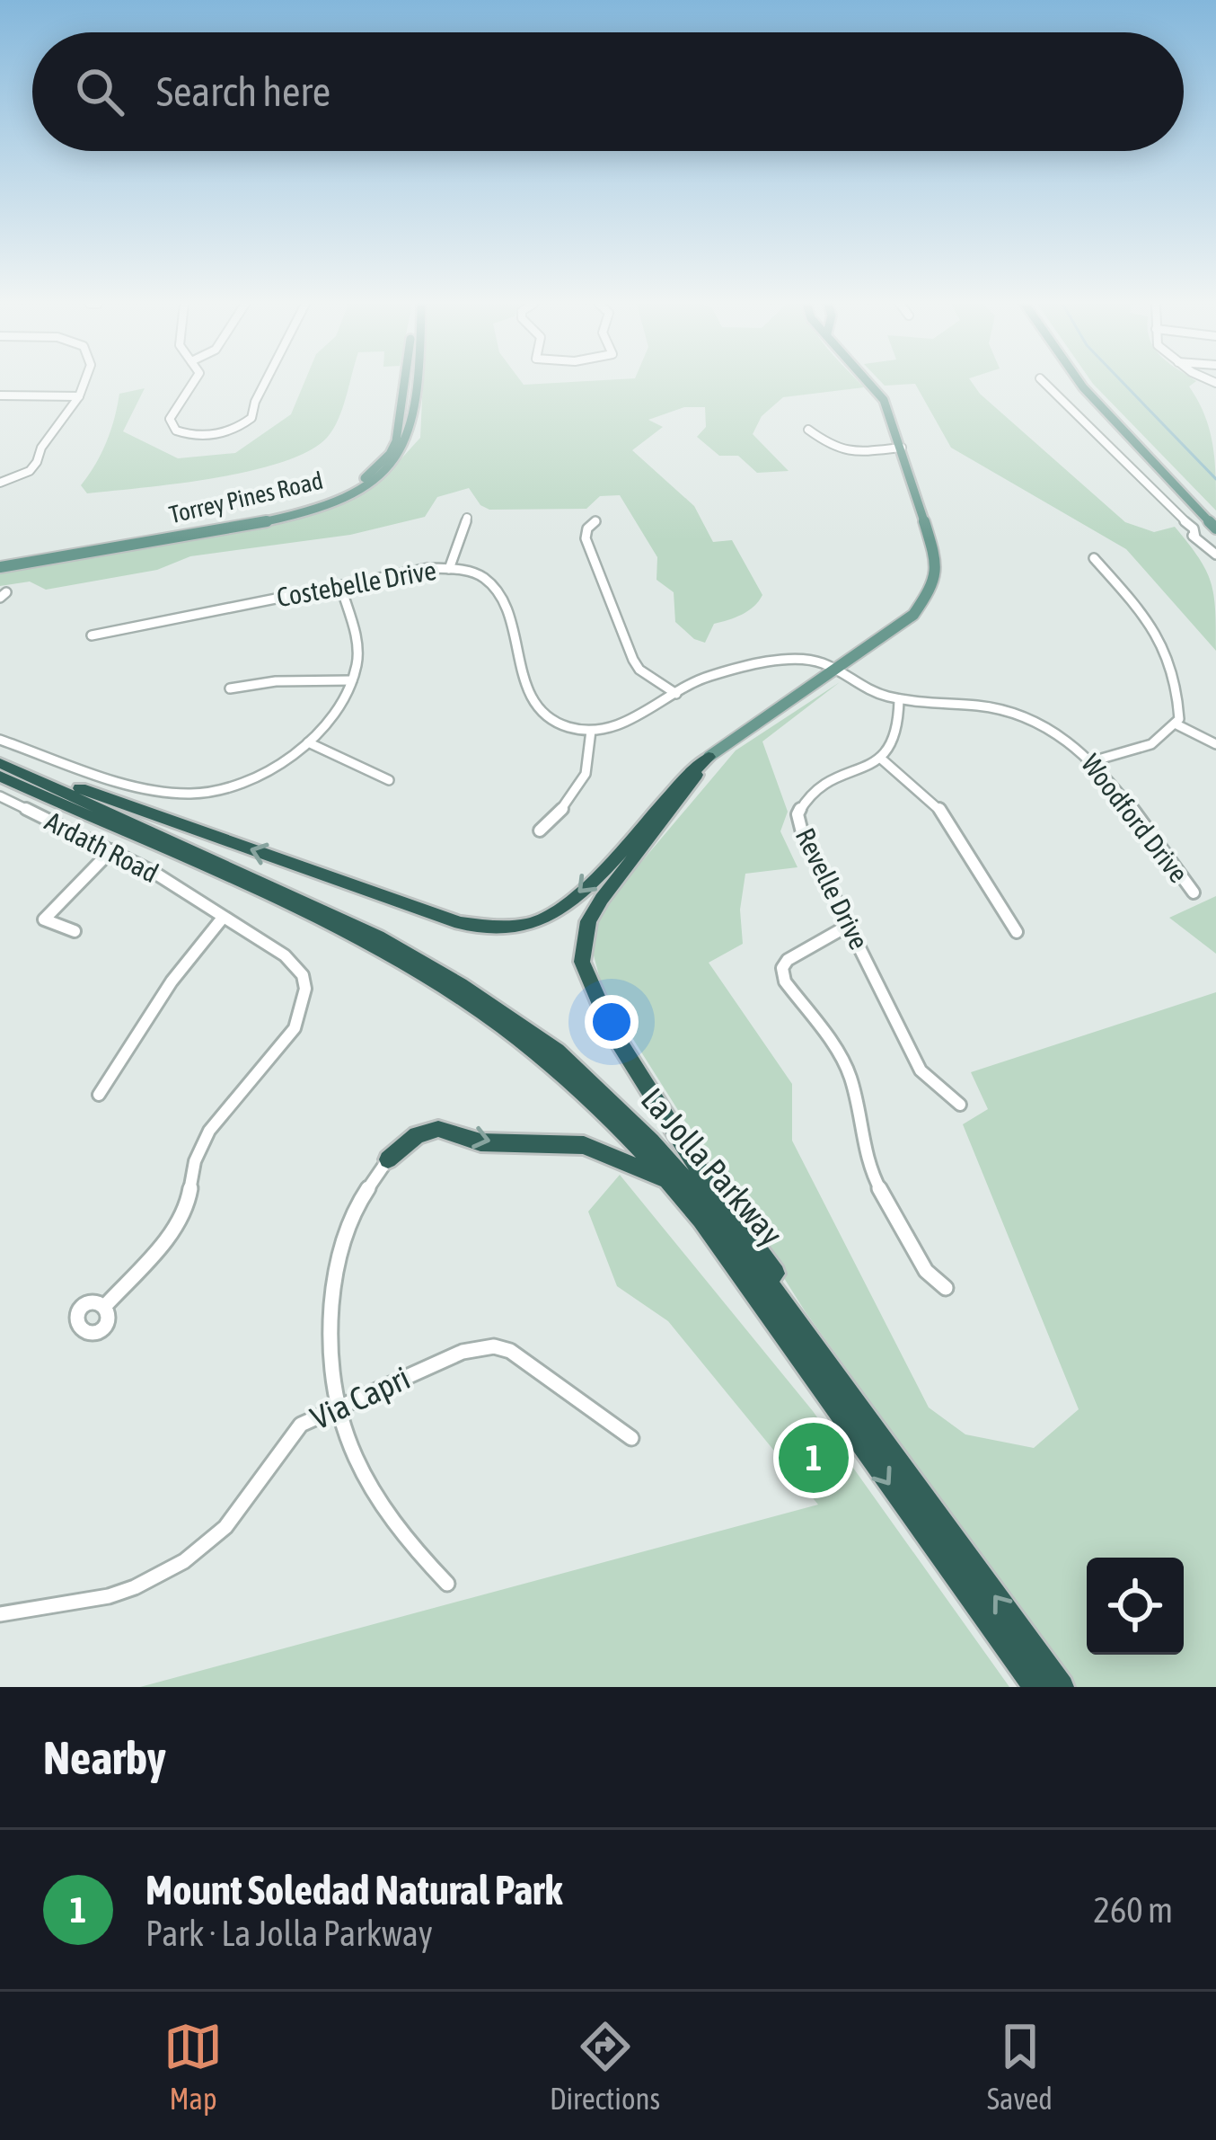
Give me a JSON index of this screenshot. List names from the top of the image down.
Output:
{
  "streets": {
    "highway": ["La Jolla Parkway"],
    "main road": ["Torrey Pines Road"],
    "street": [
      "Costebelle Drive",
      "Woodford Drive",
      "Ardath Road",
      "Revelle Drive",
      "Via Capri"
    ]
  },
  "page": {
    "search": "Search here",
    "pins": "1",
    "heading": "Nearby",
    "list": [
      {
        "mark": "1",
        "name": "Mount Soledad Natural Park",
        "note": "Park · La Jolla Parkway",
        "value": "260 m"
      }
    ],
    "nav": ["Map", "Directions", "Saved"]
  }
}
